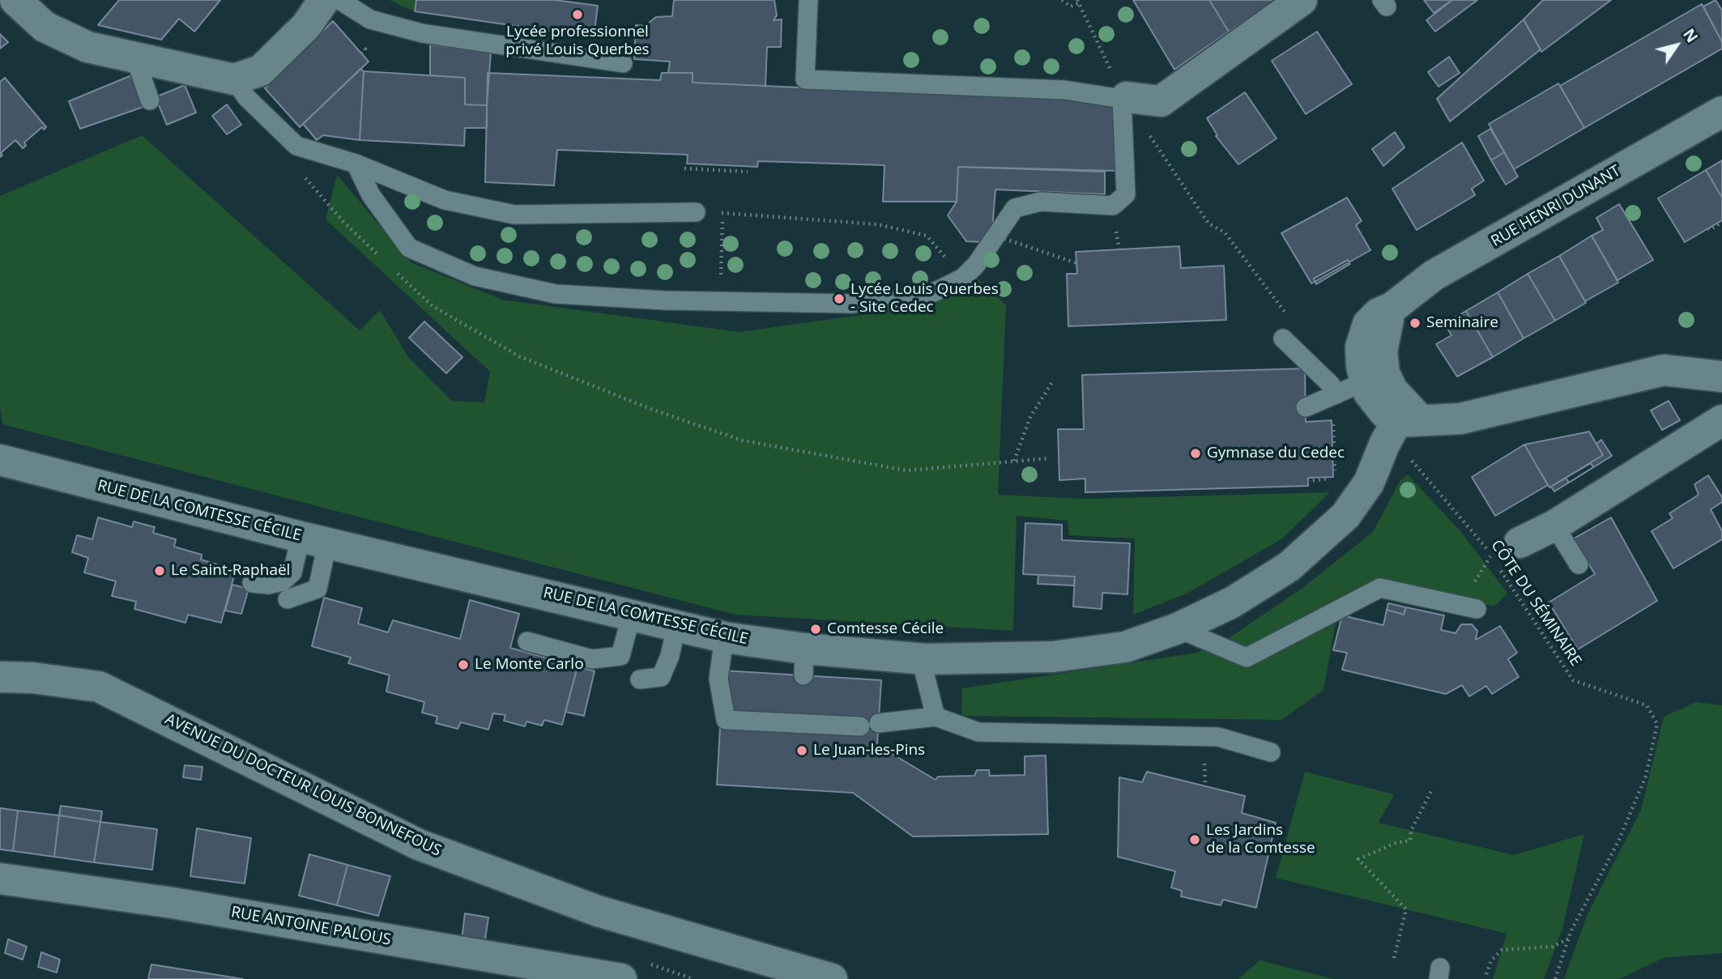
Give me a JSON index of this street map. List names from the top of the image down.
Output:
{
  "streets": {
    "street": [
      "RUE HENRI DUNANT",
      "RUE DE LA COMTESSE CÉCILE",
      "AVENUE DU DOCTEUR LOUIS BONNEFOUS",
      "RUE ANTOINE PALOUS"
    ],
    "path": ["CÔTE DU SÉMINAIRE"]
  },
  "crossings": [
    ["RUE HENRI DUNANT", "RUE DE LA COMTESSE CÉCILE"]
  ],
  "places": [
    "Lycée professionnel privé Louis Querbes",
    "Lycée Louis Querbes - Site Cedec",
    "Seminaire",
    "Gymnase du Cedec",
    "Le Saint-Raphaël",
    "Comtesse Cécile",
    "Le Monte Carlo",
    "Le Juan-les-Pins",
    "Les Jardins de la Comtesse"
  ],
  "north": "top right"
}
